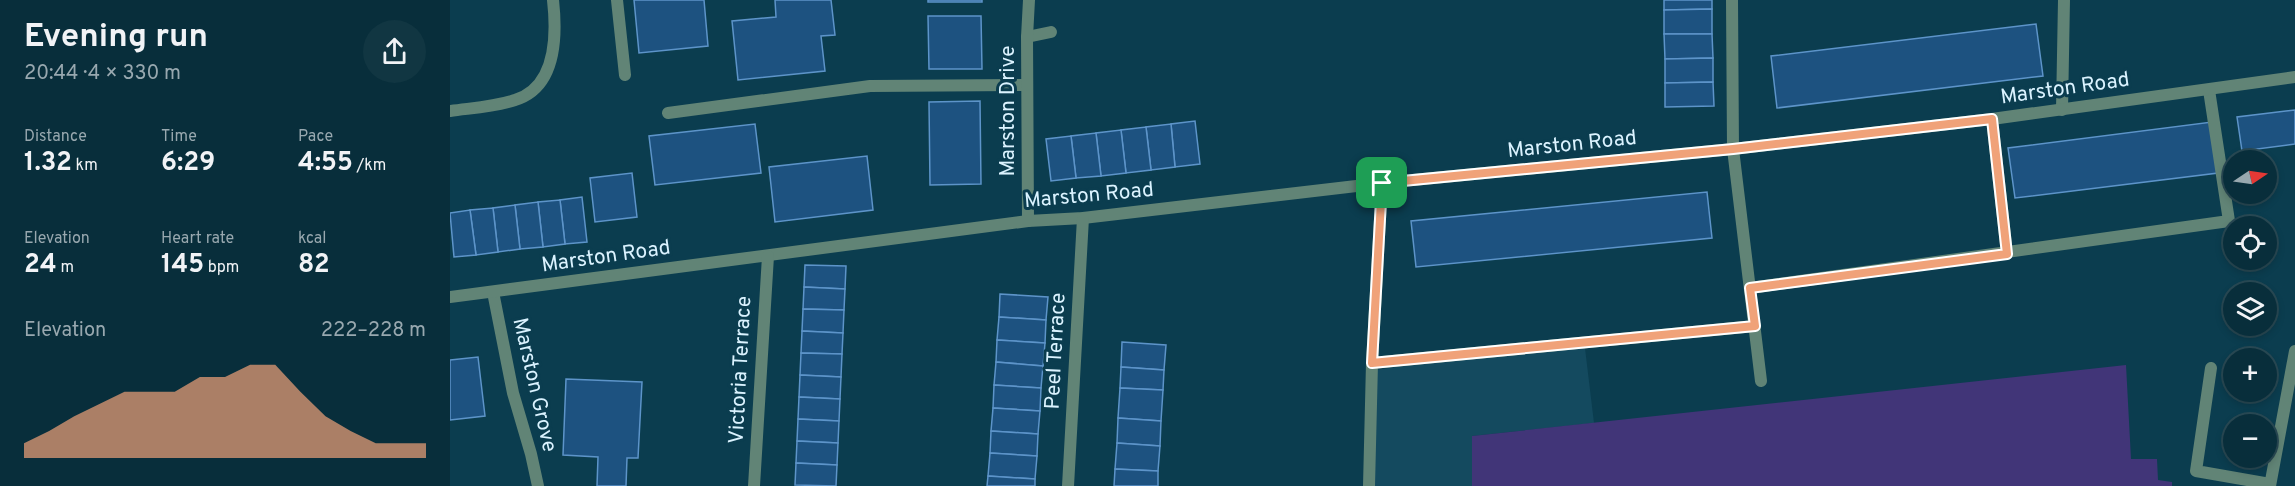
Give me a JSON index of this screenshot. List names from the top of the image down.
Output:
{
  "streets": {
    "street": [
      "Marston Road",
      "Marston Drive",
      "Peel Terrace",
      "Victoria Terrace",
      "Marston Grove"
    ]
  },
  "crossings": [
    ["Marston Road", "Marston Drive"],
    ["Marston Road", "Peel Terrace"],
    ["Marston Road", "Victoria Terrace"],
    ["Marston Road", "Marston Grove"]
  ],
  "north": "right",
  "page": {
    "heading": ["Evening run", "20:44 · 4 × 330 m"],
    "stats": [
      ["Distance", "1.32 km"],
      ["Time", "6:29"],
      ["Pace", "4:55 /km"],
      ["Elevation", "24 m"],
      ["Heart rate", "145 bpm"],
      ["kcal", "82"]
    ],
    "map_buttons": ["+", "−"],
    "chart": ["Elevation", "222–228 m"]
  }
}
